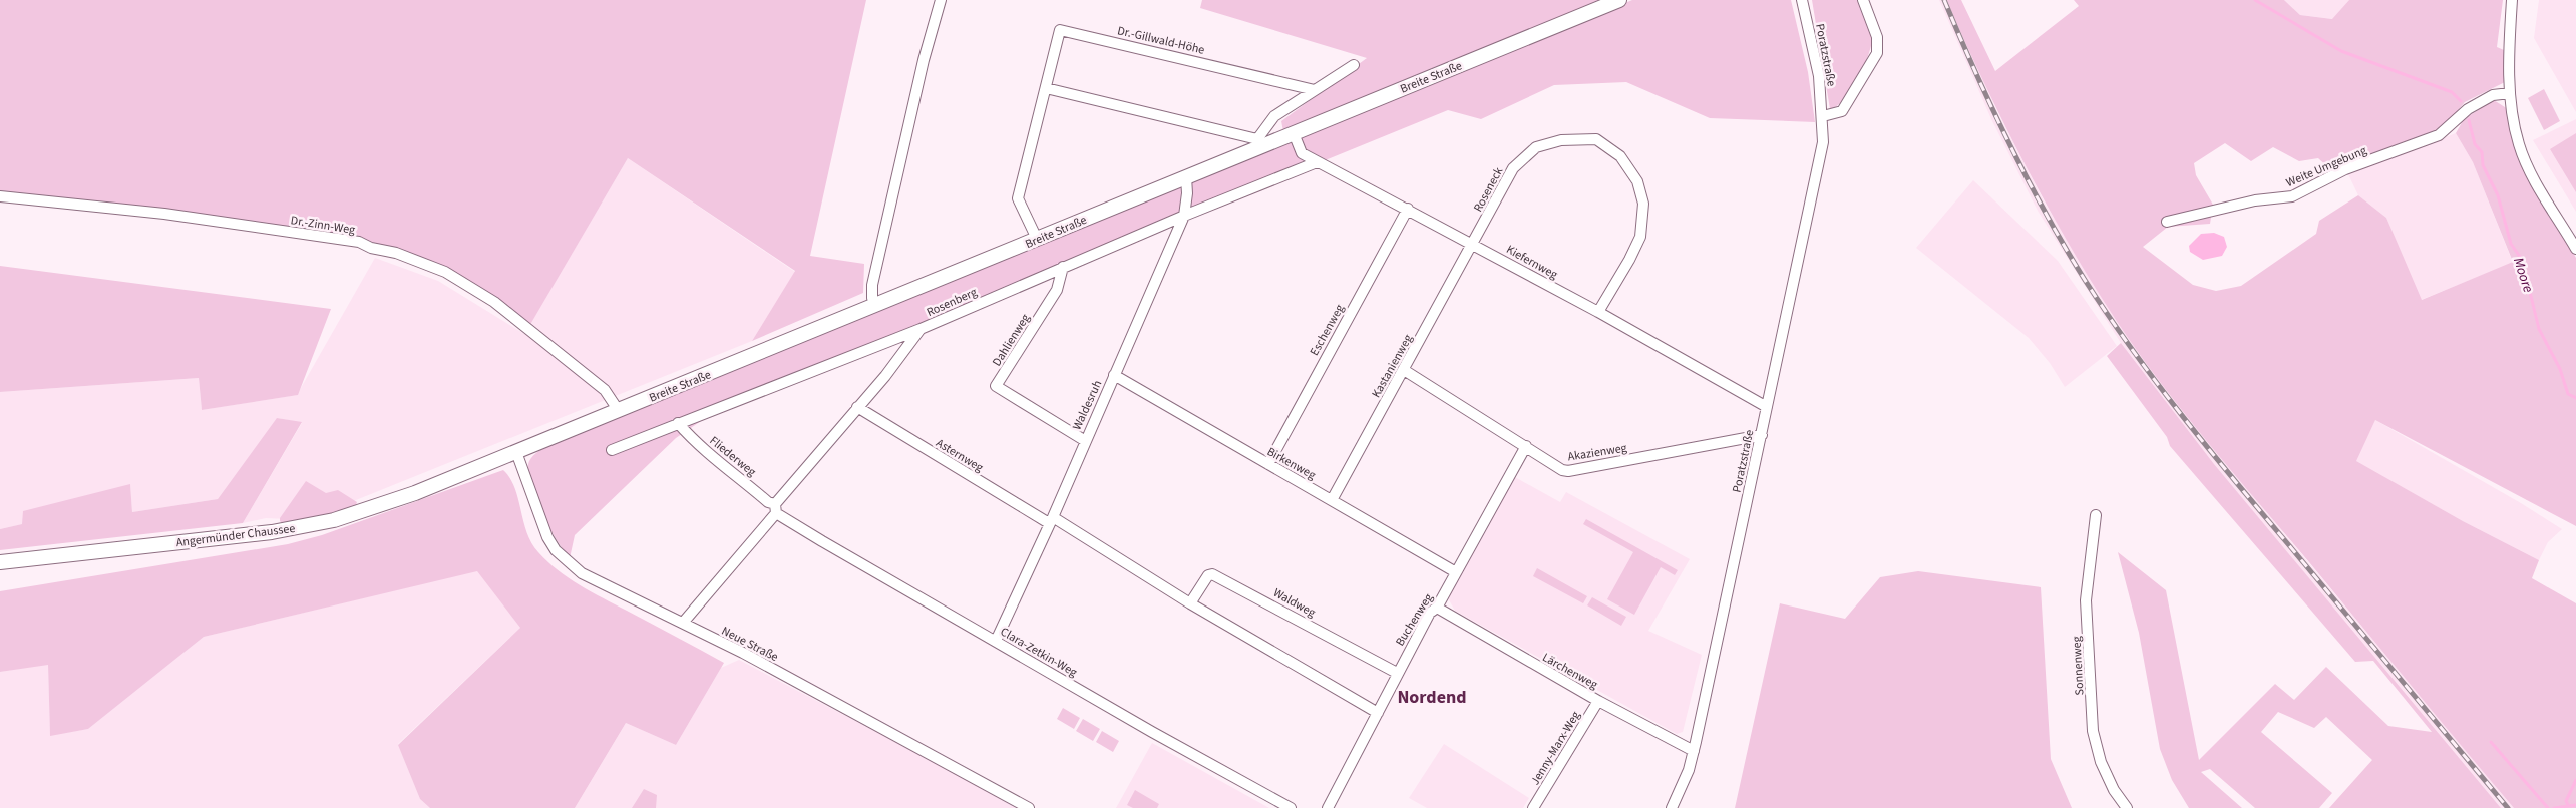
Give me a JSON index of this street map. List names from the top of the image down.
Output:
{
  "streets": {
    "main road": ["Breite Straße", "Angermünder Chaussee"],
    "street": [
      "Dr.-Gillwald-Höhe",
      "Poratzstraße",
      "Weite Umgebung",
      "Roseneck",
      "Dr.-Zinn-Weg",
      "Kiefernweg",
      "Rosenberg",
      "Eschenweg",
      "Dahlienweg",
      "Kastanienweg",
      "Waldesruh",
      "Akazienweg",
      "Asternweg",
      "Fliederweg",
      "Birkenweg",
      "Waldweg",
      "Buchenweg",
      "Neue Straße",
      "Clara-Zetkin-Weg",
      "Sonnenweg",
      "Lärchenweg",
      "Jenny-Marx-Weg"
    ]
  },
  "crossings": [
    ["Dr.-Gillwald-Höhe", "Breite Straße"],
    ["Poratzstraße", "Kiefernweg"],
    ["Poratzstraße", "Akazienweg"],
    ["Poratzstraße", "Lärchenweg"],
    ["Breite Straße", "Dr.-Zinn-Weg"],
    ["Breite Straße", "Kiefernweg"],
    ["Breite Straße", "Waldesruh"],
    ["Breite Straße", "Angermünder Chaussee"],
    ["Breite Straße", "Neue Straße"],
    ["Roseneck", "Kiefernweg"],
    ["Roseneck", "Kastanienweg"],
    ["Kiefernweg", "Rosenberg"],
    ["Kiefernweg", "Eschenweg"],
    ["Kiefernweg", "Kastanienweg"],
    ["Rosenberg", "Dahlienweg"],
    ["Rosenberg", "Waldesruh"],
    ["Rosenberg", "Asternweg"],
    ["Rosenberg", "Fliederweg"],
    ["Rosenberg", "Neue Straße"],
    ["Rosenberg", "Clara-Zetkin-Weg"],
    ["Eschenweg", "Birkenweg"],
    ["Dahlienweg", "Waldesruh"],
    ["Kastanienweg", "Akazienweg"],
    ["Kastanienweg", "Birkenweg"],
    ["Waldesruh", "Asternweg"],
    ["Waldesruh", "Birkenweg"],
    ["Waldesruh", "Clara-Zetkin-Weg"],
    ["Akazienweg", "Buchenweg"],
    ["Fliederweg", "Clara-Zetkin-Weg"],
    ["Birkenweg", "Buchenweg"],
    ["Waldweg", "Buchenweg"],
    ["Buchenweg", "Lärchenweg"],
    ["Lärchenweg", "Jenny-Marx-Weg"]
  ],
  "districts": ["Nordend"],
  "water": ["Moore"]
}
